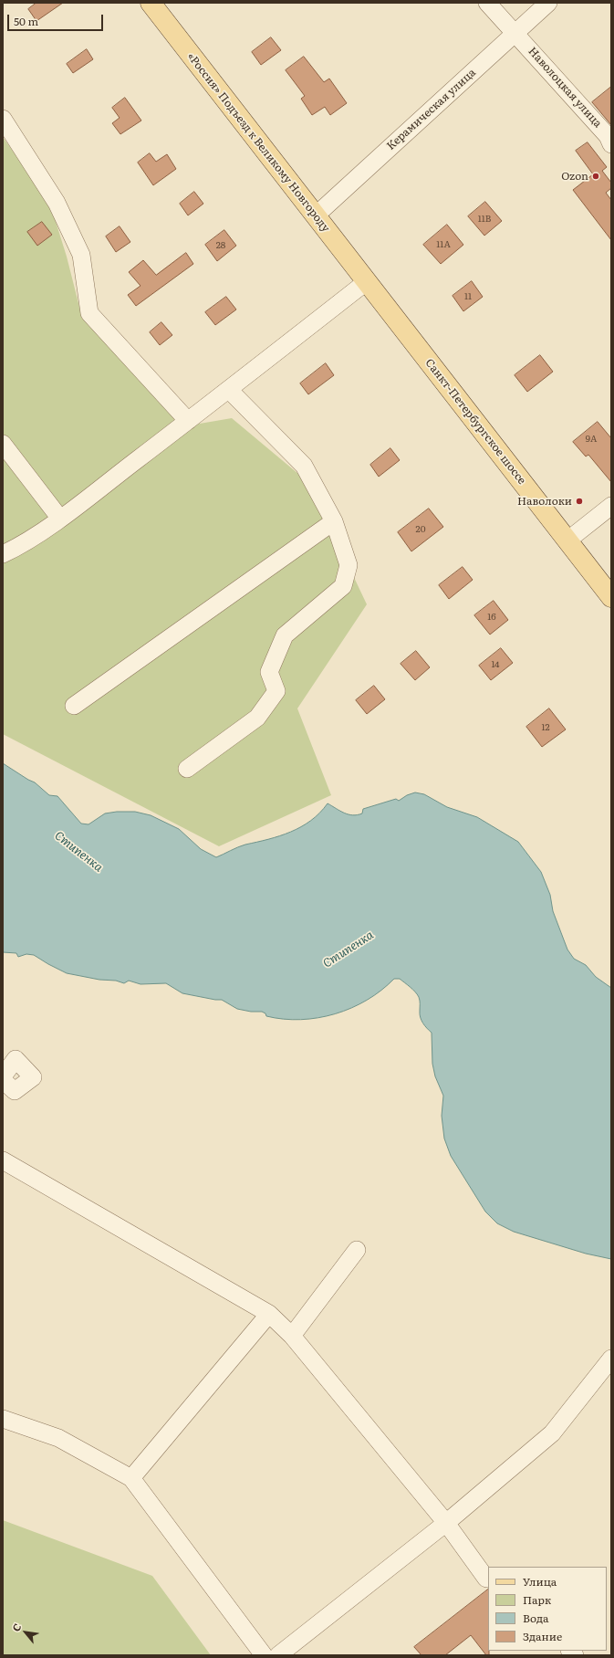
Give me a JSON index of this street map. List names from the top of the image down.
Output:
{
  "streets": {
    "main road": ["«Россия» Подъезд к Великому Новгороду", "Санкт-Петербургское шоссе"],
    "street": ["Наволоцкая улица", "Керамическая улица"]
  },
  "crossings": [
    ["Наволоцкая улица", "Керамическая улица"],
    ["Керамическая улица", "«Россия» Подъезд к Великому Новгороду"],
    ["«Россия» Подъезд к Великому Новгороду", "Санкт-Петербургское шоссе"]
  ],
  "water": ["Стипенка"],
  "places": ["Ozon", "Наволоки"],
  "house_numbers": [
    "11В",
    "11А",
    "28",
    "11",
    "9А",
    "20",
    "16",
    "14",
    "12"
  ],
  "legend": [
    "Улица",
    "Парк",
    "Вода",
    "Здание"
  ],
  "scale_bar": "50 m",
  "north": "top left"
}
